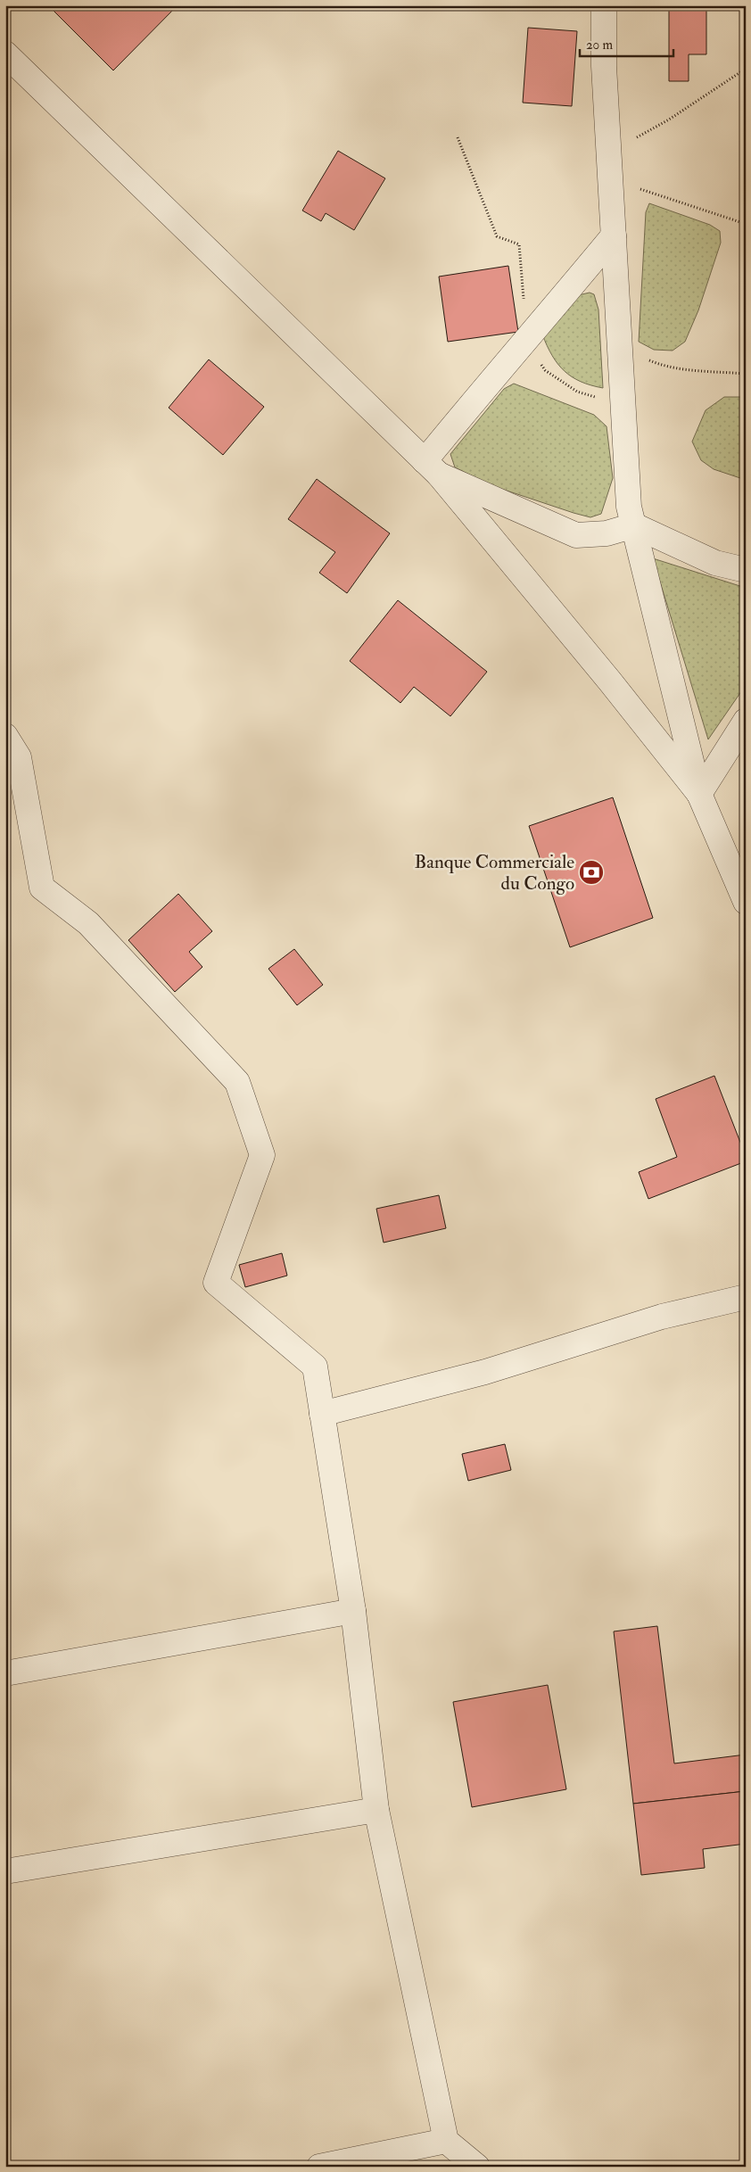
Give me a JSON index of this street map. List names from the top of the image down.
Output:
{
  "places": {
    "bank": ["Banque Commerciale du Congo"]
  },
  "scale_bar": "20 m"
}
